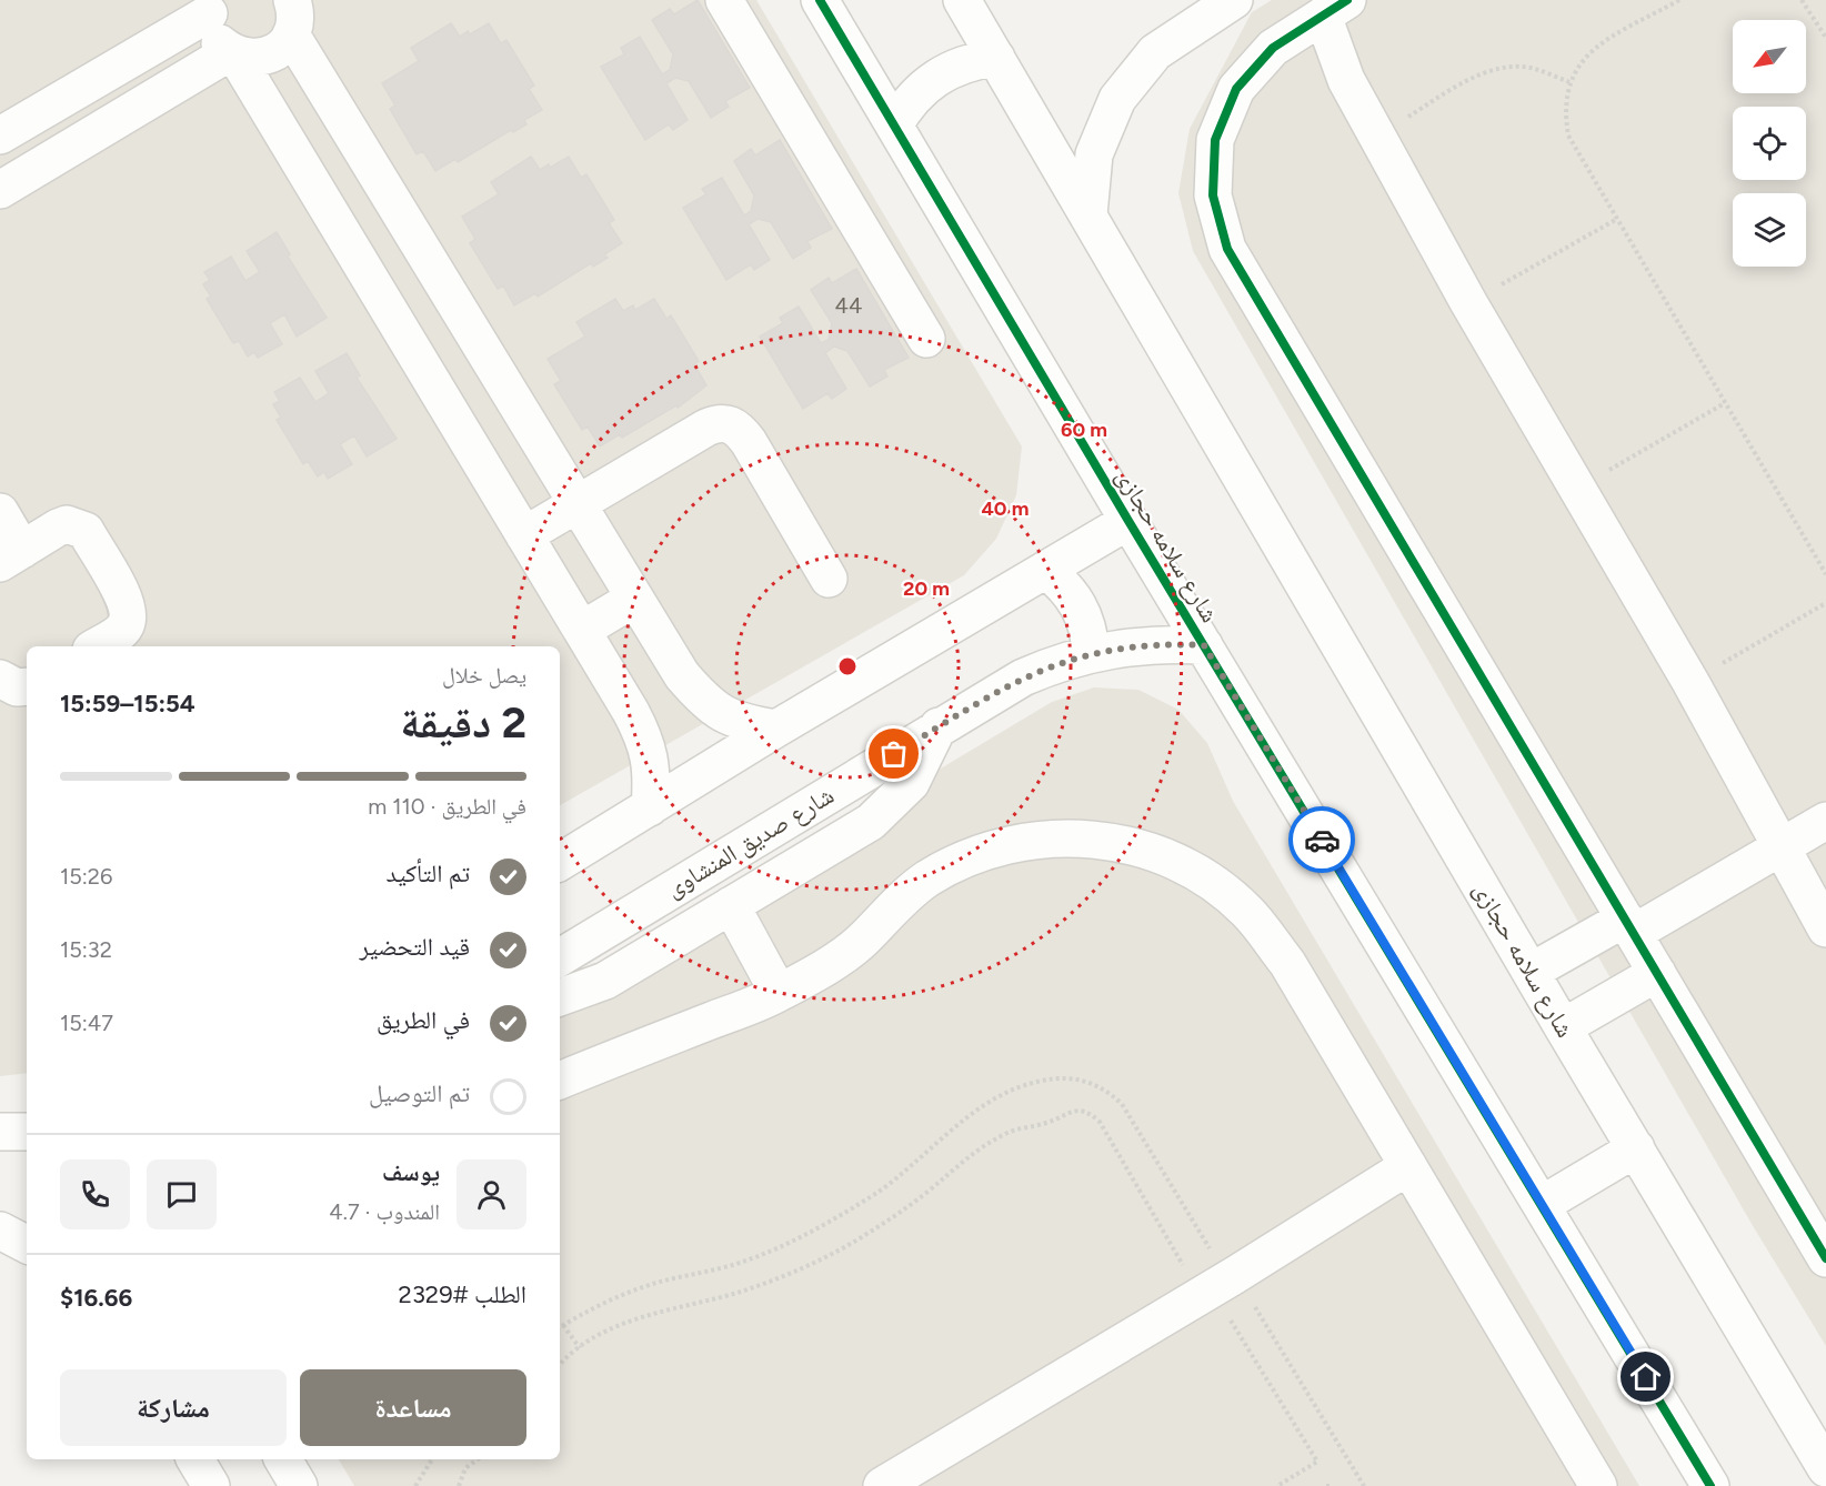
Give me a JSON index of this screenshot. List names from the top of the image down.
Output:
{
  "streets": {
    "street": ["شارع سلامه حجازى", "شارع صديق المنشاوى"]
  },
  "crossings": [
    ["شارع سلامه حجازى", "شارع صديق المنشاوى"]
  ],
  "house_numbers": ["44"],
  "north": "bottom left",
  "page": {
    "heading": ["2 دقيقة", "يصل خلال", "15:54–15:59"],
    "panel": [
      "يوسف",
      "المندوب · 4.7",
      "الطلب #2329",
      "$16.66"
    ],
    "bar": "في الطريق · 110 m",
    "list": [
      ["تم التأكيد", "15:26"],
      ["قيد التحضير", "15:32"],
      ["في الطريق", "15:47"],
      "تم التوصيل"
    ],
    "buttons": ["مساعدة", "مشاركة"]
  },
  "rings": ["60 m", "40 m", "20 m"]
}
